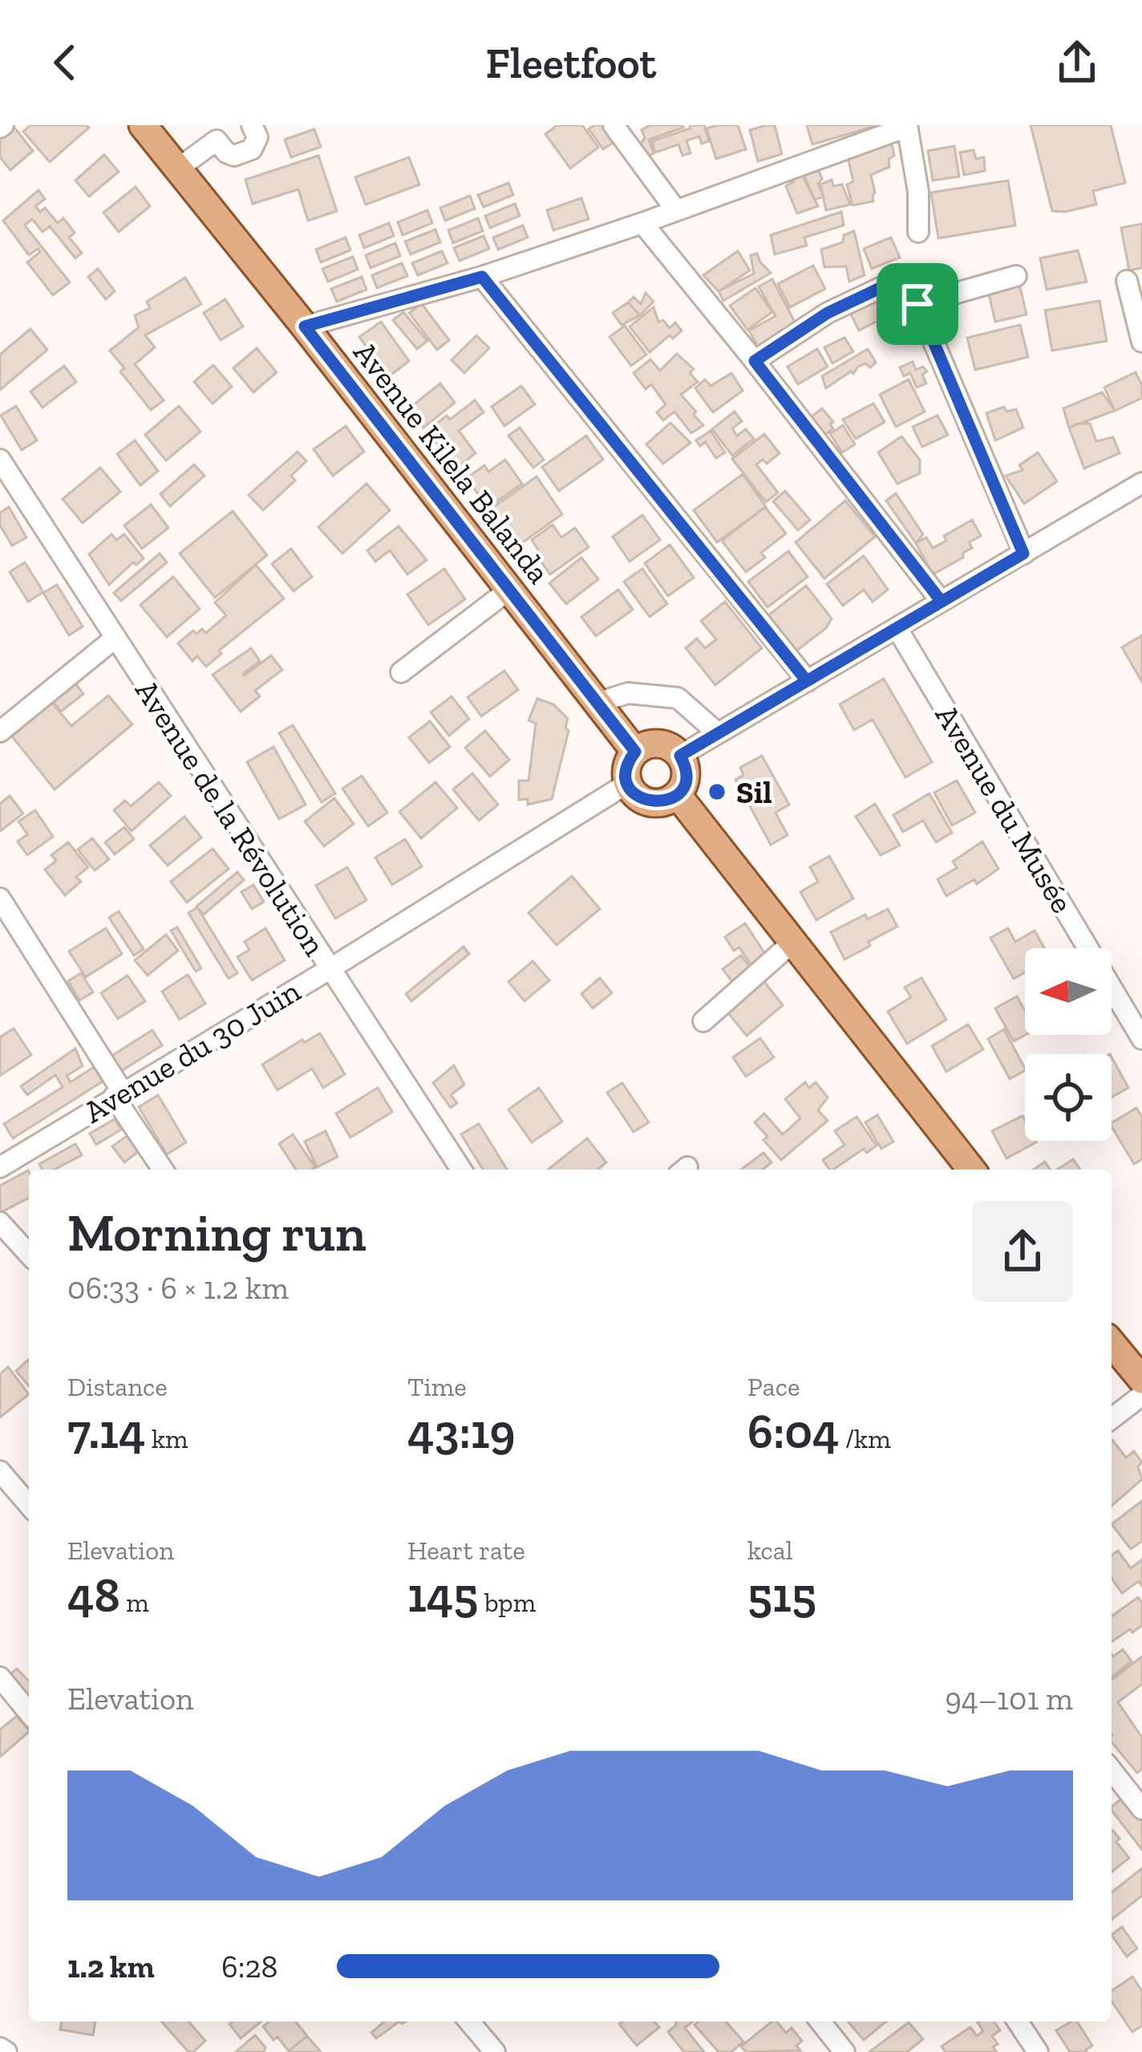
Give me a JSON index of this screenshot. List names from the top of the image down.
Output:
{
  "streets": {
    "main road": ["Avenue Kilela Balanda"],
    "street": ["Avenue du Musée", "Avenue de la Révolution", "Avenue du 30 Juin"]
  },
  "crossings": [
    ["Avenue Kilela Balanda", "Avenue du 30 Juin"],
    ["Avenue de la Révolution", "Avenue du 30 Juin"]
  ],
  "places": ["Sil"],
  "north": "left",
  "page": {
    "header": "Fleetfoot",
    "heading": ["Morning run", "06:33 · 6 × 1.2 km"],
    "stats": [
      ["Distance", "7.14 km"],
      ["Time", "43:19"],
      ["Pace", "6:04 /km"],
      ["Elevation", "48 m"],
      ["Heart rate", "145 bpm"],
      ["kcal", "515"]
    ],
    "chart": ["Elevation", "94–101 m"],
    "list": [
      {
        "name": "1.2 km",
        "note": "6:28"
      }
    ]
  }
}
